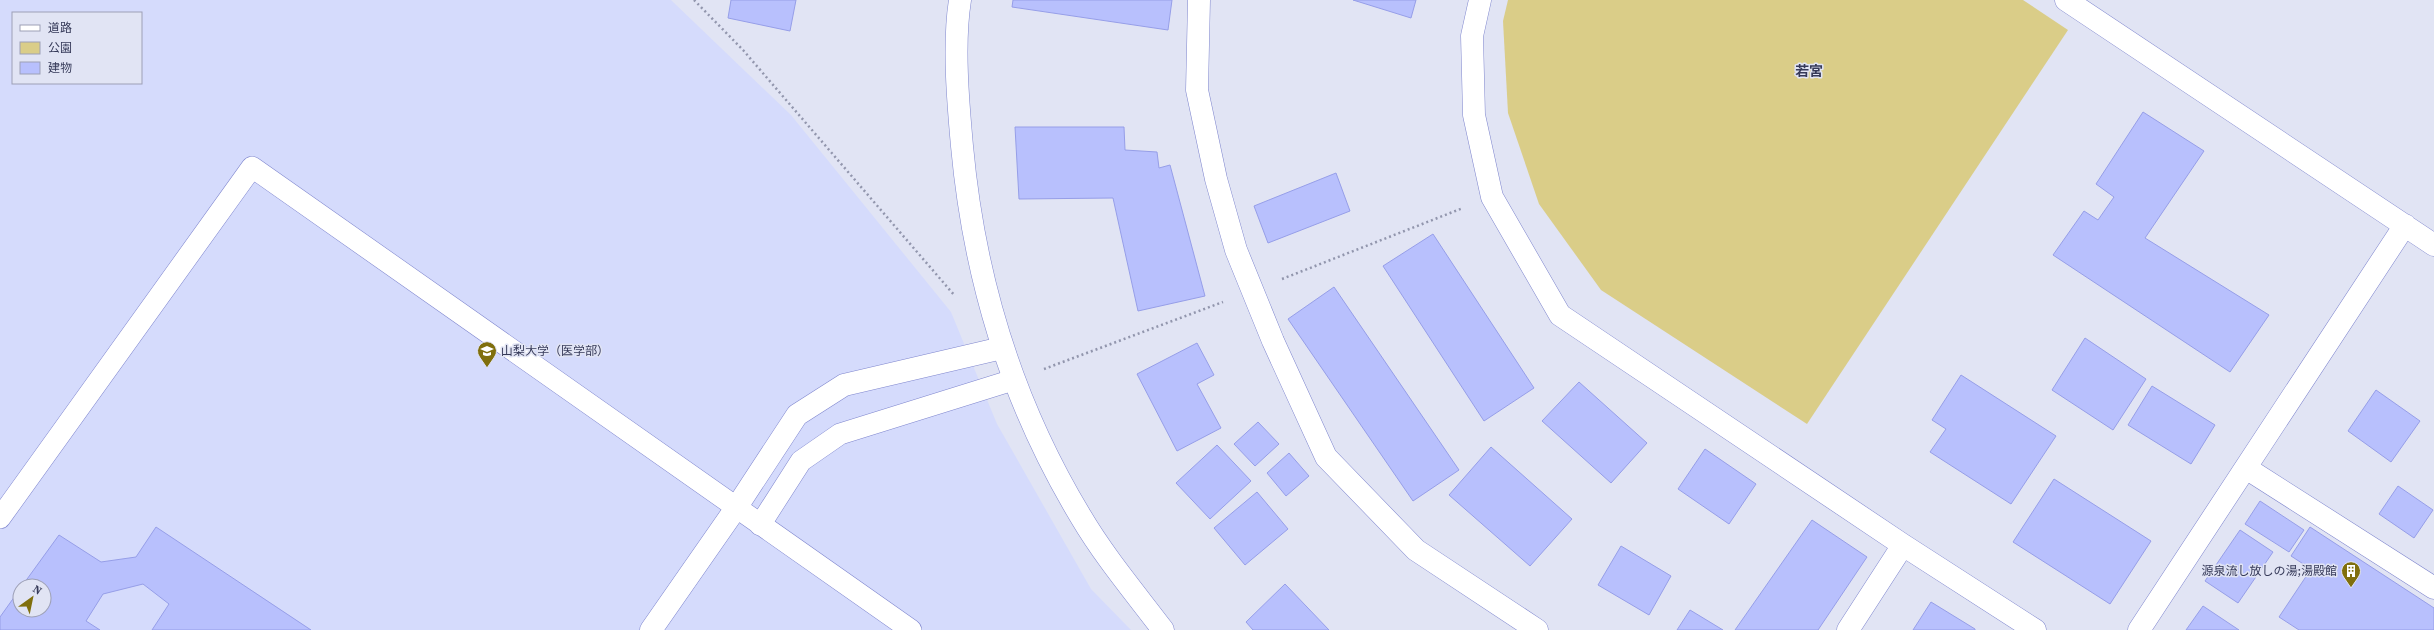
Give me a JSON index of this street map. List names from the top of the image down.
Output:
{
  "districts": ["若宮"],
  "places": {
    "school or university": ["山梨大学（医学部）"],
    "building": ["源泉流し放しの湯;湯殿館"]
  },
  "legend": ["道路", "公園", "建物"],
  "north": "top right"
}
